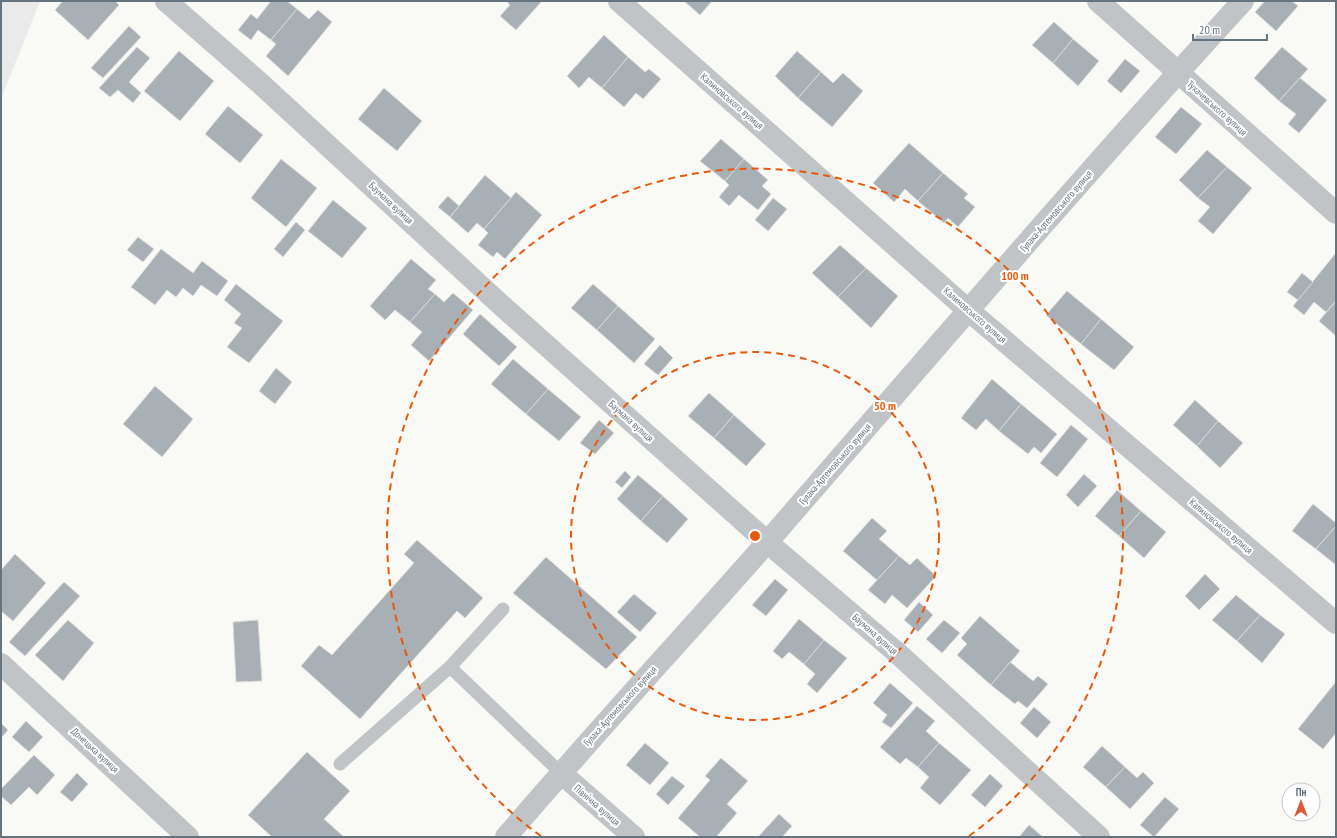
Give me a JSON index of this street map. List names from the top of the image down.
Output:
{
  "streets": {
    "street": [
      "Калиновського вулиця",
      "Тухачевського вулиця",
      "Баумана вулиця",
      "Гулака-Артемовського вулиця",
      "Донецька вулиця",
      "Північна вулиця"
    ]
  },
  "crossings": [
    ["Калиновського вулиця", "Гулака-Артемовського вулиця"],
    ["Тухачевського вулиця", "Гулака-Артемовського вулиця"],
    ["Баумана вулиця", "Гулака-Артемовського вулиця"],
    ["Гулака-Артемовського вулиця", "Північна вулиця"]
  ],
  "scale_bar": "20 m",
  "north": "top",
  "rings": ["100 m", "50 m"]
}
